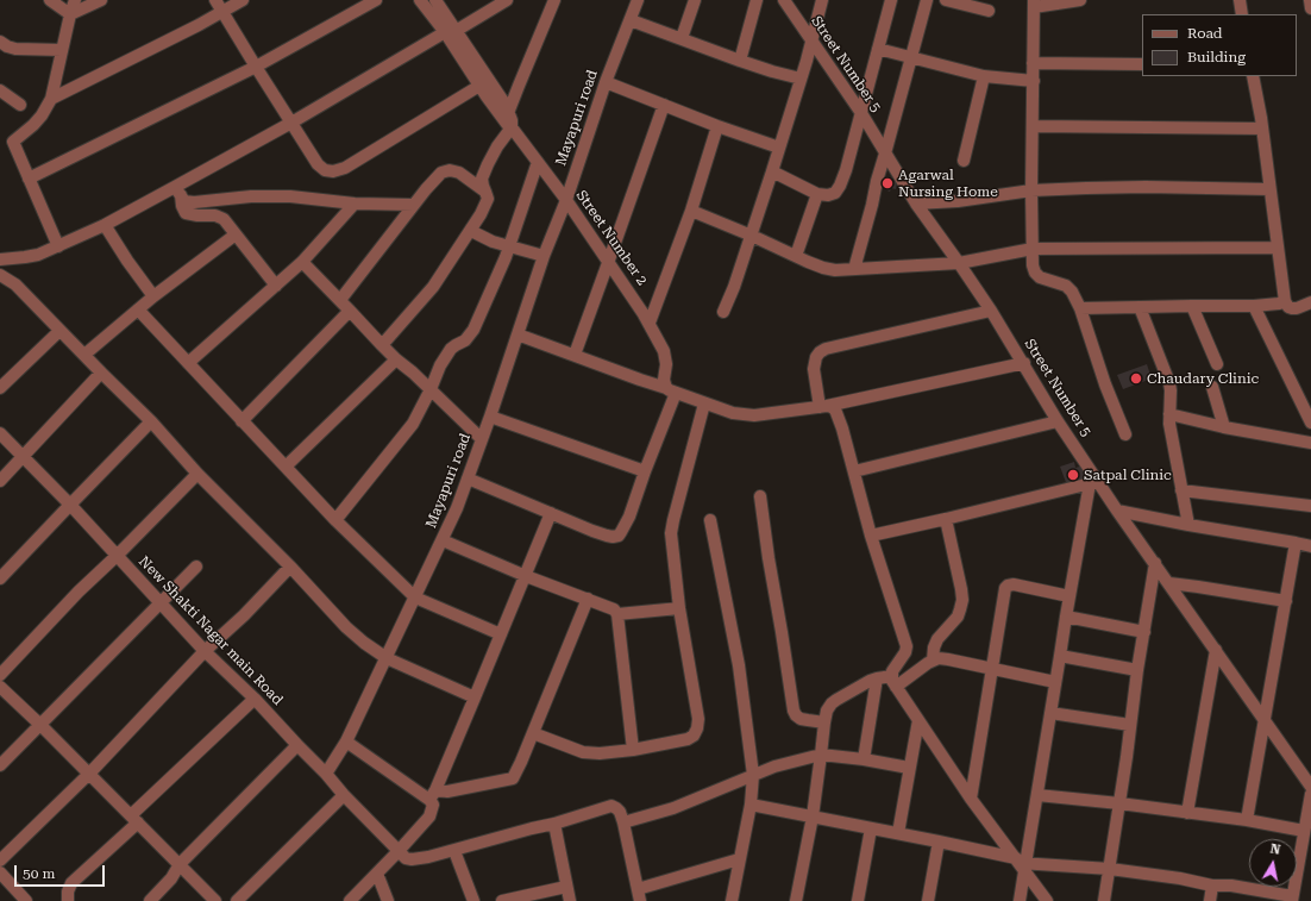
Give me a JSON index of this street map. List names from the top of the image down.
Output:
{
  "streets": {
    "street": [
      "Street Number 5",
      "Mayapuri road",
      "Street Number 2",
      "New Shakti Nagar main Road"
    ]
  },
  "crossings": [
    ["Mayapuri road", "Street Number 2"],
    ["Mayapuri road", "New Shakti Nagar main Road"]
  ],
  "places": ["Agarwal Nursing Home", "Chaudary Clinic", "Satpal Clinic"],
  "legend": ["Road", "Building"],
  "scale_bar": "50 m",
  "north": "top"
}
